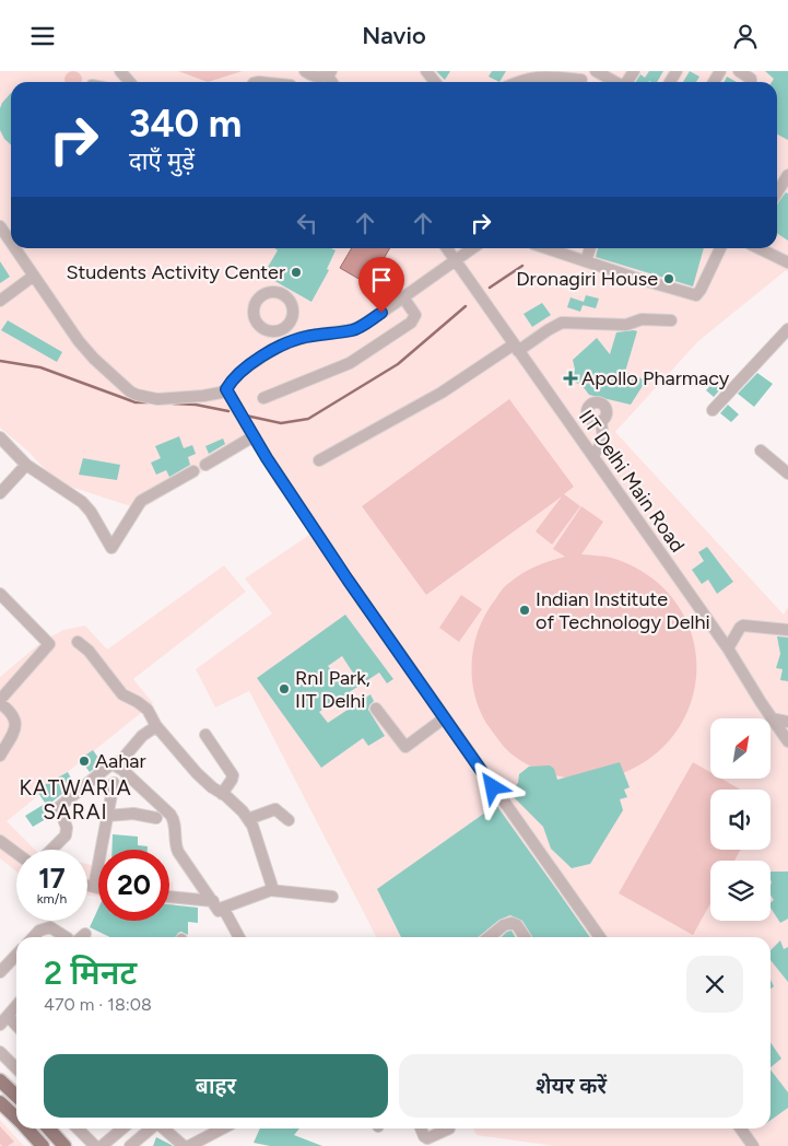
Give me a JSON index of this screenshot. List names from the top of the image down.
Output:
{
  "streets": {
    "street": ["IIT Delhi Main Road"]
  },
  "districts": ["KATWARIA SARAI"],
  "places": {
    "other": [
      "Students Activity Center",
      "Dronagiri House",
      "Indian Institute of Technology Delhi",
      "RnI Park, IIT Delhi",
      "Aahar"
    ],
    "health": ["Apollo Pharmacy"]
  },
  "north": "top right",
  "page": {
    "header": "Navio",
    "turn": ["340 m", "दाएँ मुड़ें"],
    "speed": "17 km/h",
    "limit": "20",
    "heading": ["2 मिनट", "470 m · 18:08"],
    "buttons": ["बाहर", "शेयर करें"]
  }
}
